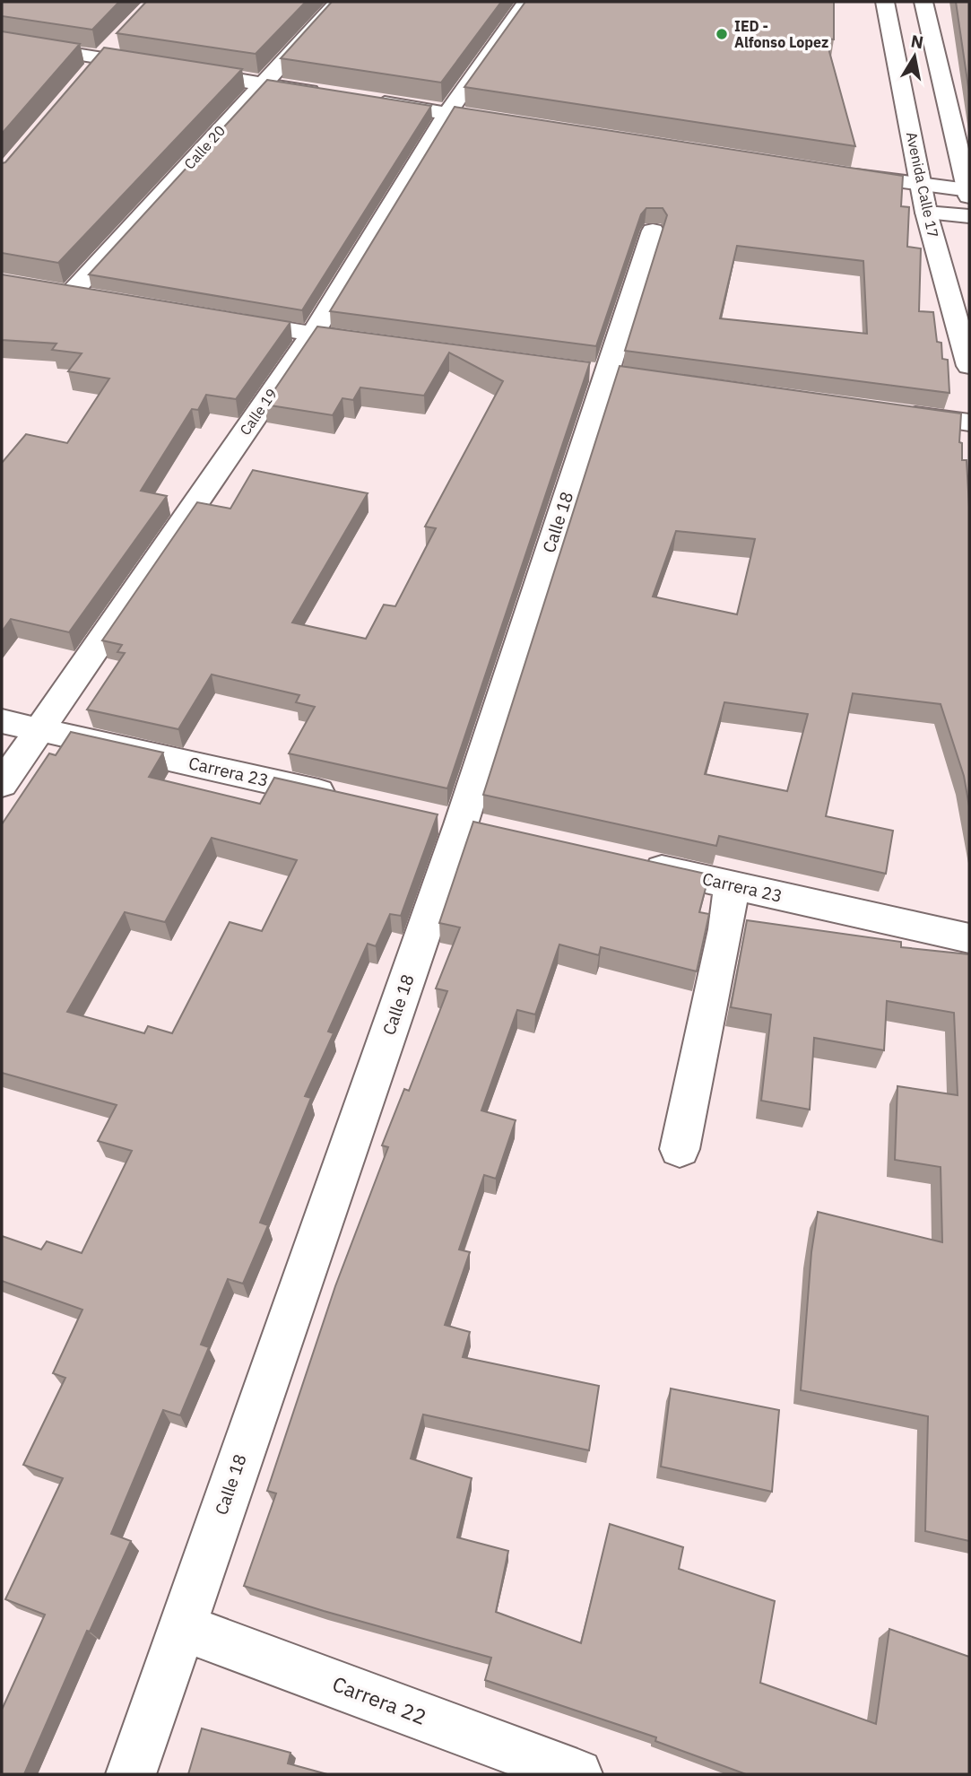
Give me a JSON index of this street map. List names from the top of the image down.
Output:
{
  "streets": {
    "street": [
      "Calle 20",
      "Avenida Calle 17",
      "Calle 19",
      "Calle 18",
      "Carrera 23",
      "Carrera 22"
    ]
  },
  "crossings": [
    ["Calle 19", "Carrera 23"],
    ["Calle 18", "Carrera 22"]
  ],
  "places": ["IED - Alfonso Lopez"],
  "north": "top"
}
